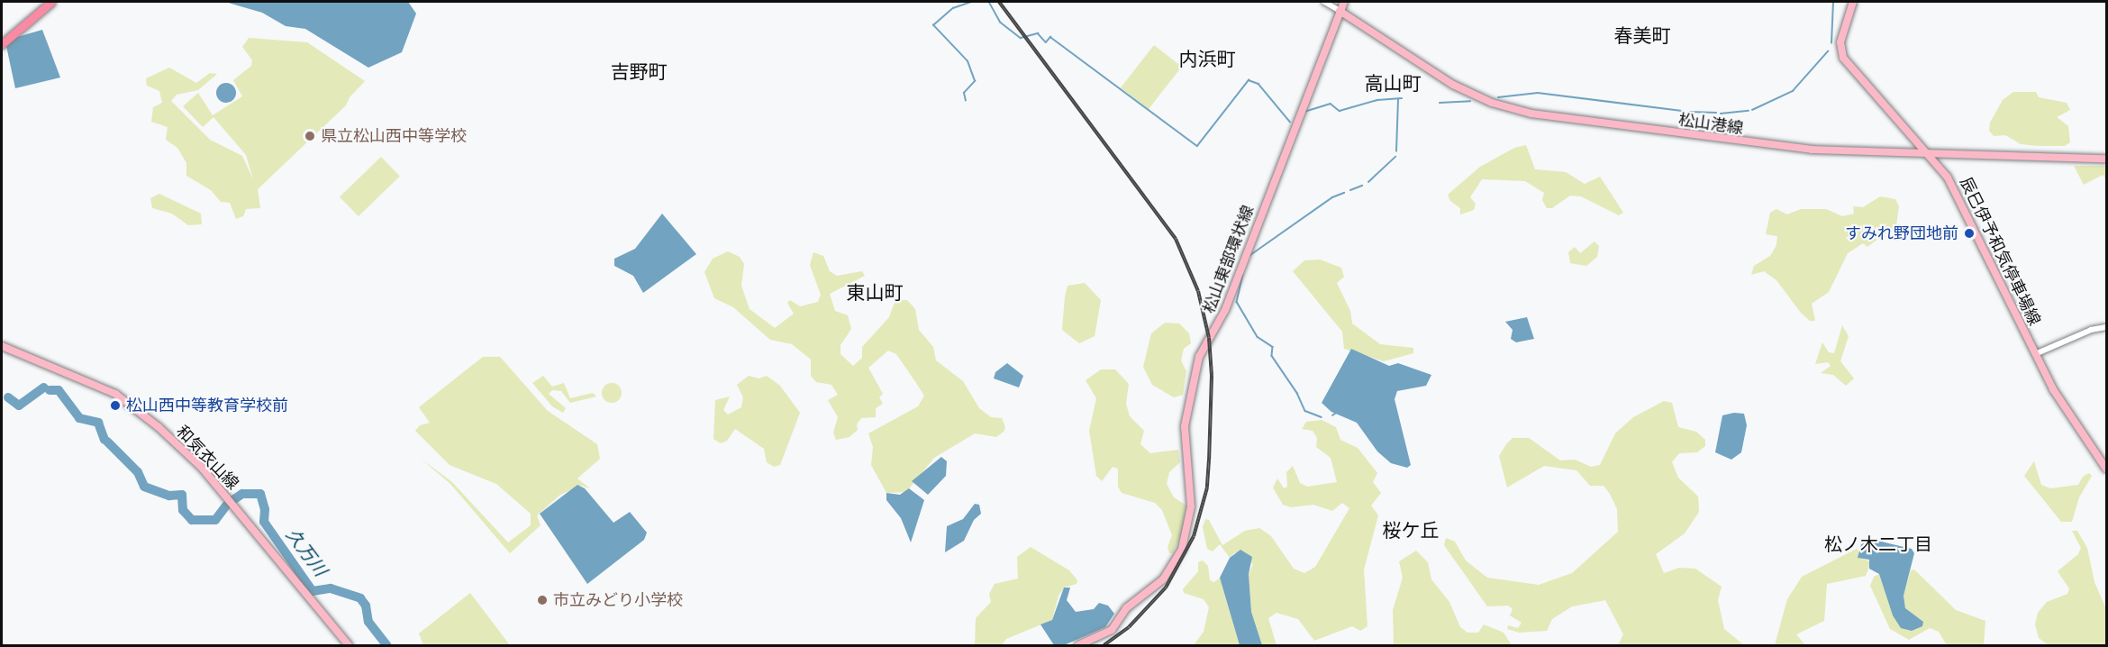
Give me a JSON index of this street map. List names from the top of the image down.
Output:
{
  "streets": {
    "main road": [
      "松山港線",
      "辰巳伊予和気停車場線",
      "松山東部環状線",
      "和気衣山線"
    ]
  },
  "crossings": [
    ["松山港線", "辰巳伊予和気停車場線"],
    ["松山港線", "松山東部環状線"]
  ],
  "districts": [
    "春美町",
    "内浜町",
    "吉野町",
    "高山町",
    "東山町",
    "桜ケ丘",
    "松ノ木二丁目"
  ],
  "water": ["久万川"],
  "places": [
    "県立松山西中等学校",
    "すみれ野団地前",
    "松山西中等教育学校前",
    "市立みどり小学校"
  ]
}
